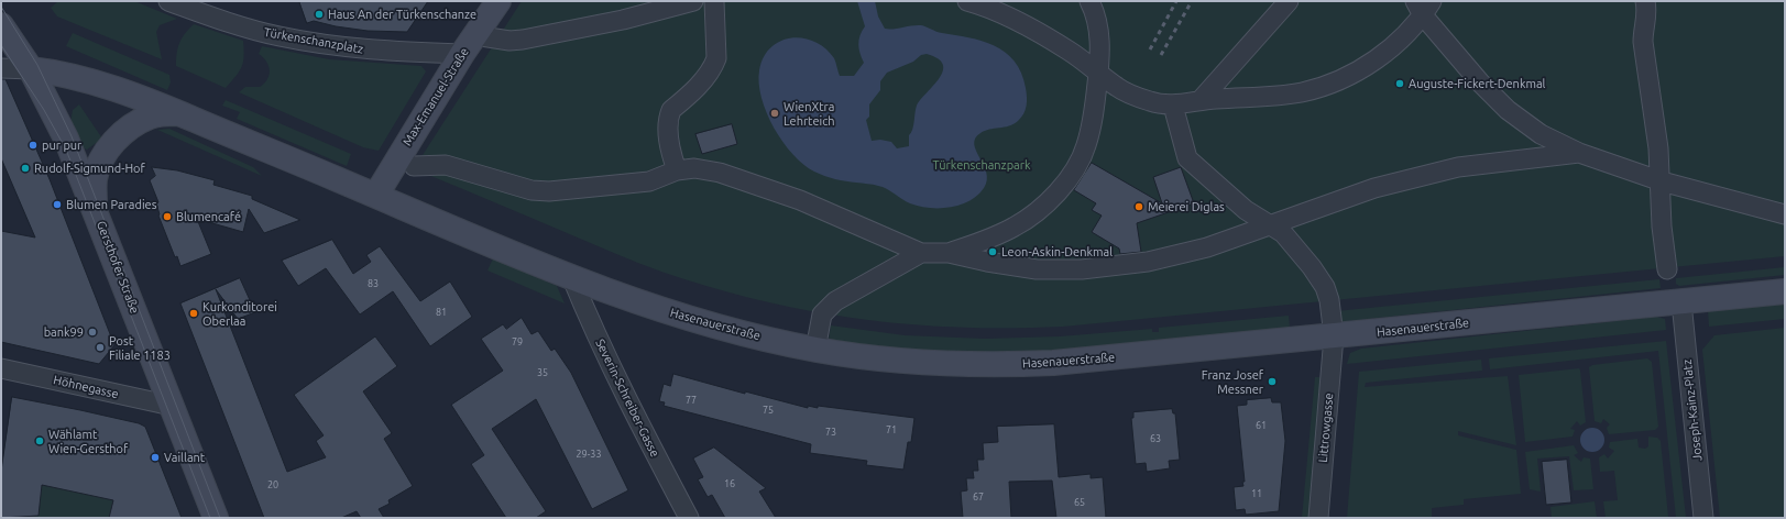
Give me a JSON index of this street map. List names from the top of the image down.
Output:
{
  "streets": {
    "street": [
      "Türkenschanzplatz",
      "Max-Emanuel-Straße",
      "Gersthofer Straße",
      "Hasenauerstraße",
      "Höhnegasse",
      "Severin-Schreiber-Gasse",
      "Joseph-Kainz-Platz",
      "Littrowgasse"
    ]
  },
  "crossings": [
    ["Türkenschanzplatz", "Max-Emanuel-Straße"],
    ["Max-Emanuel-Straße", "Hasenauerstraße"],
    ["Gersthofer Straße", "Höhnegasse"],
    ["Hasenauerstraße", "Severin-Schreiber-Gasse"],
    ["Hasenauerstraße", "Joseph-Kainz-Platz"],
    ["Hasenauerstraße", "Littrowgasse"]
  ],
  "parks": ["Türkenschanzpark"],
  "places": [
    "Haus An der Türkenschanze",
    "Auguste-Fickert-Denkmal",
    "WienXtra Lehrteich",
    "pur pur",
    "Rudolf-Sigmund-Hof",
    "Blumen Paradies",
    "Meierei Diglas",
    "Blumencafé",
    "Leon-Askin-Denkmal",
    "Kurkonditorei Oberlaa",
    "bank99",
    "Post Filiale 1183",
    "Franz Josef Messner",
    "Wählamt Wien-Gersthof",
    "Vaillant"
  ],
  "house_numbers": [
    "83",
    "81",
    "79",
    "35",
    "77",
    "75",
    "61",
    "71",
    "73",
    "63",
    "29-33",
    "16",
    "20",
    "11",
    "67",
    "65"
  ]
}
